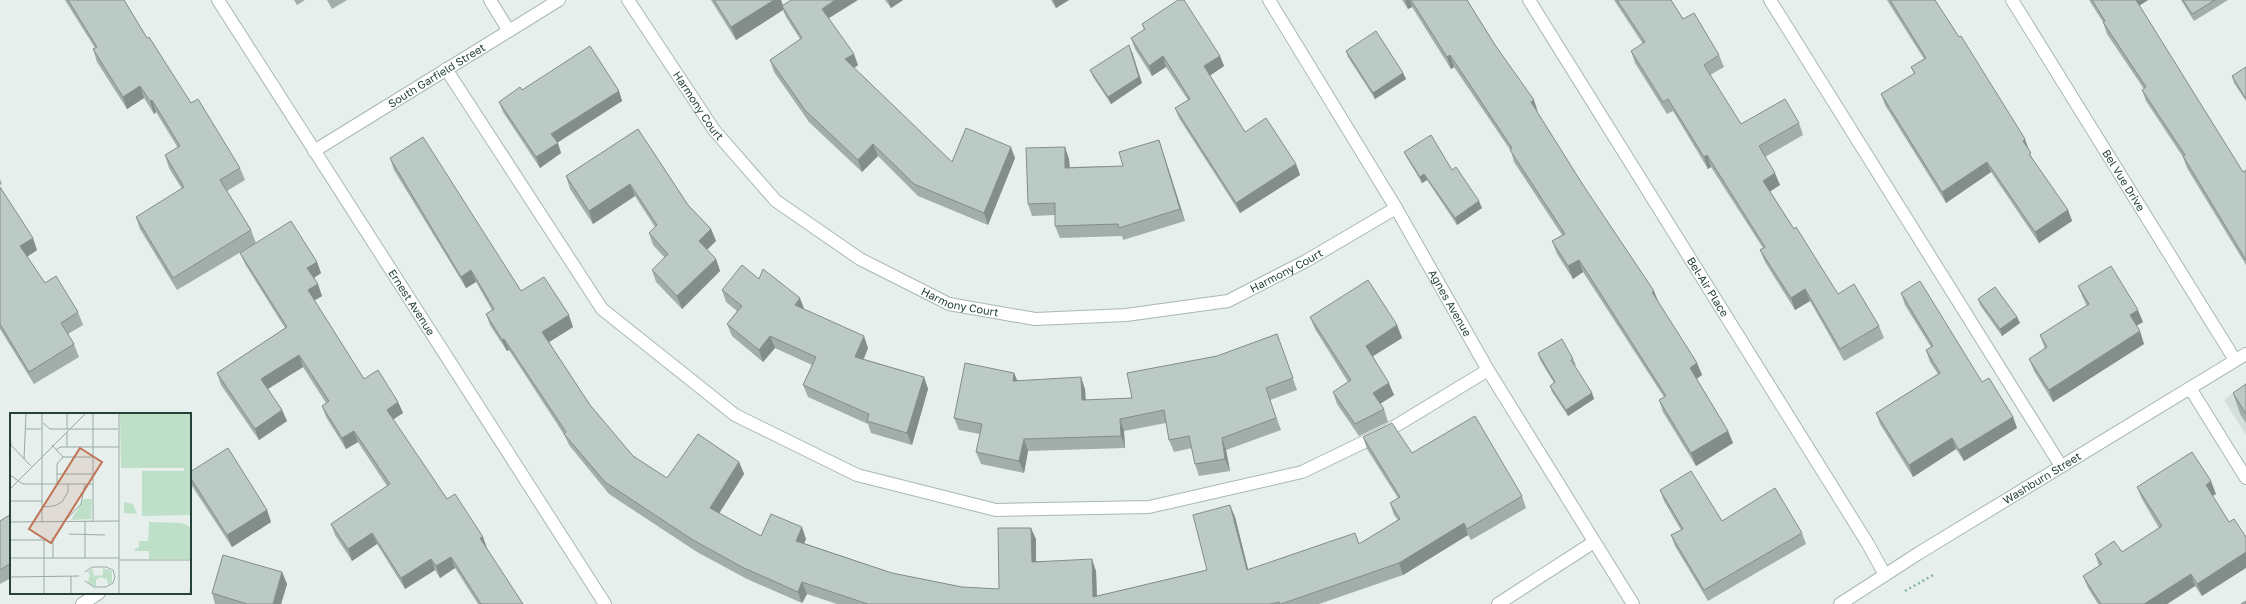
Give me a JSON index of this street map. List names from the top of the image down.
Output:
{
  "streets": {
    "street": [
      "South Garfield Street",
      "Harmony Court",
      "Bel Vue Drive",
      "Bel-Air Place",
      "Ernest Avenue",
      "Agnes Avenue",
      "Washburn Street"
    ]
  },
  "crossings": [
    ["South Garfield Street", "Ernest Avenue"],
    ["Harmony Court", "Agnes Avenue"],
    ["Bel Vue Drive", "Washburn Street"],
    ["Bel-Air Place", "Washburn Street"]
  ]
}
